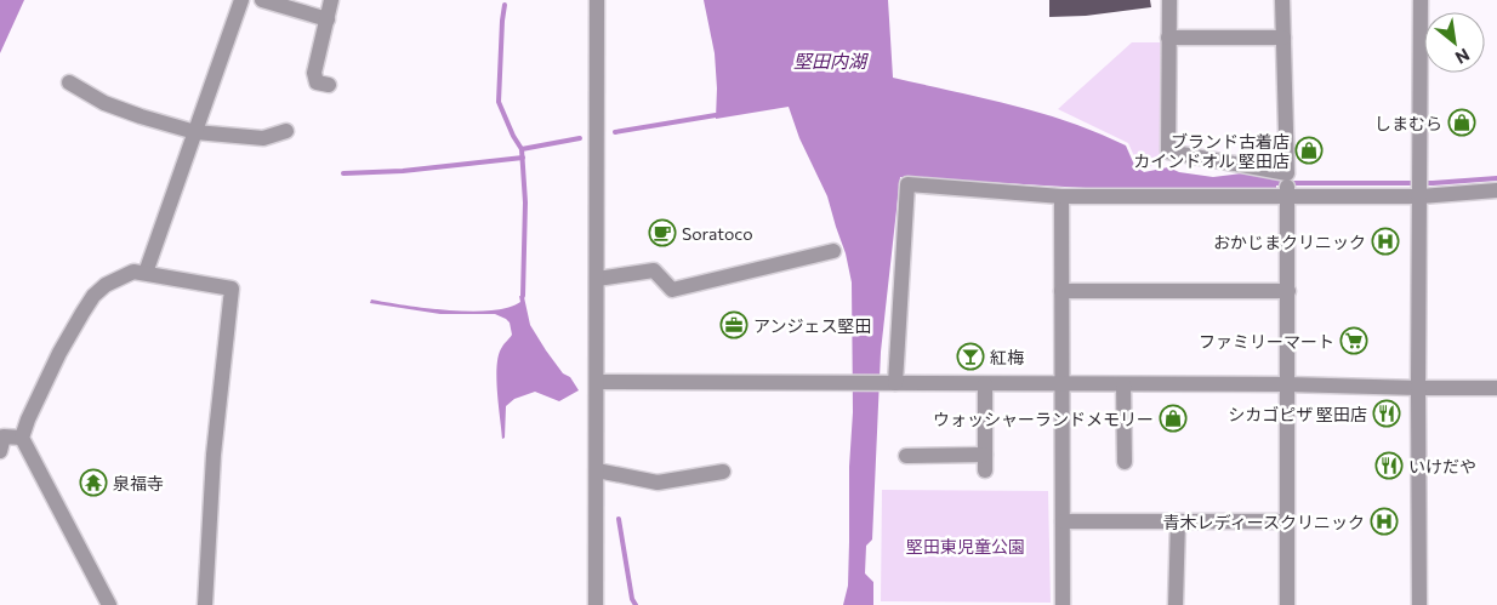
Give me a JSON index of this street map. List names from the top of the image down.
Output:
{
  "water": ["堅田内湖"],
  "parks": ["堅田東児童公園"],
  "places": {
    "shop": ["しまむら", "ブランド古着店 カインドオル 堅田店", "ウォッシャーランドメモリー"],
    "cafe": ["Soratoco"],
    "hospital": ["おかじまクリニック", "青木レディースクリニック"],
    "office": ["アンジェス堅田"],
    "supermarket": ["ファミリーマート"],
    "bar": ["紅梅"],
    "restaurant": ["シカゴピザ 堅田店", "いけだや"],
    "temple": ["泉福寺"]
  },
  "north": "bottom right"
}
